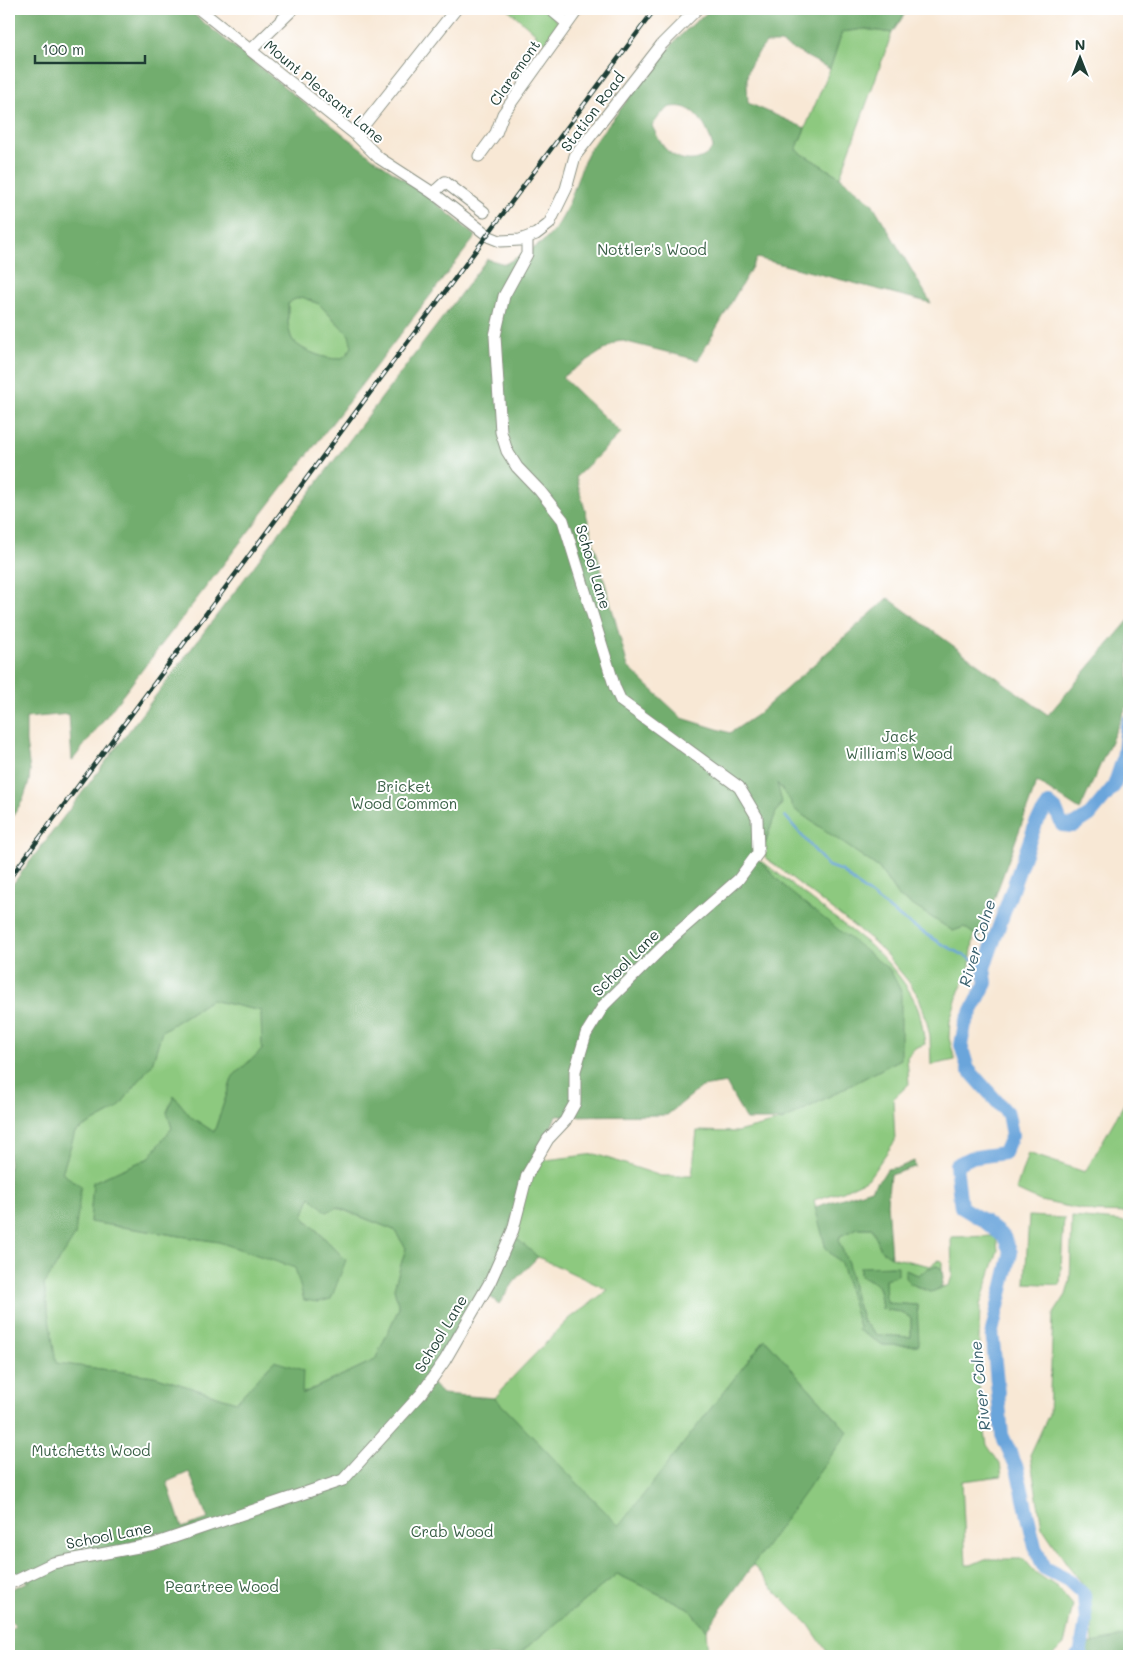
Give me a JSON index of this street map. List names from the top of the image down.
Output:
{
  "streets": {
    "street": [
      "Claremont",
      "Mount Pleasant Lane",
      "Station Road",
      "School Lane"
    ]
  },
  "crossings": [
    ["Mount Pleasant Lane", "Station Road"],
    ["Mount Pleasant Lane", "School Lane"],
    ["Station Road", "School Lane"]
  ],
  "water": ["River Colne"],
  "parks": [
    "Nottler's Wood",
    "Jack William's Wood",
    "Bricket Wood Common",
    "Mutchetts Wood",
    "Crab Wood",
    "Peartree Wood"
  ],
  "scale_bar": "100 m",
  "north": "top"
}
